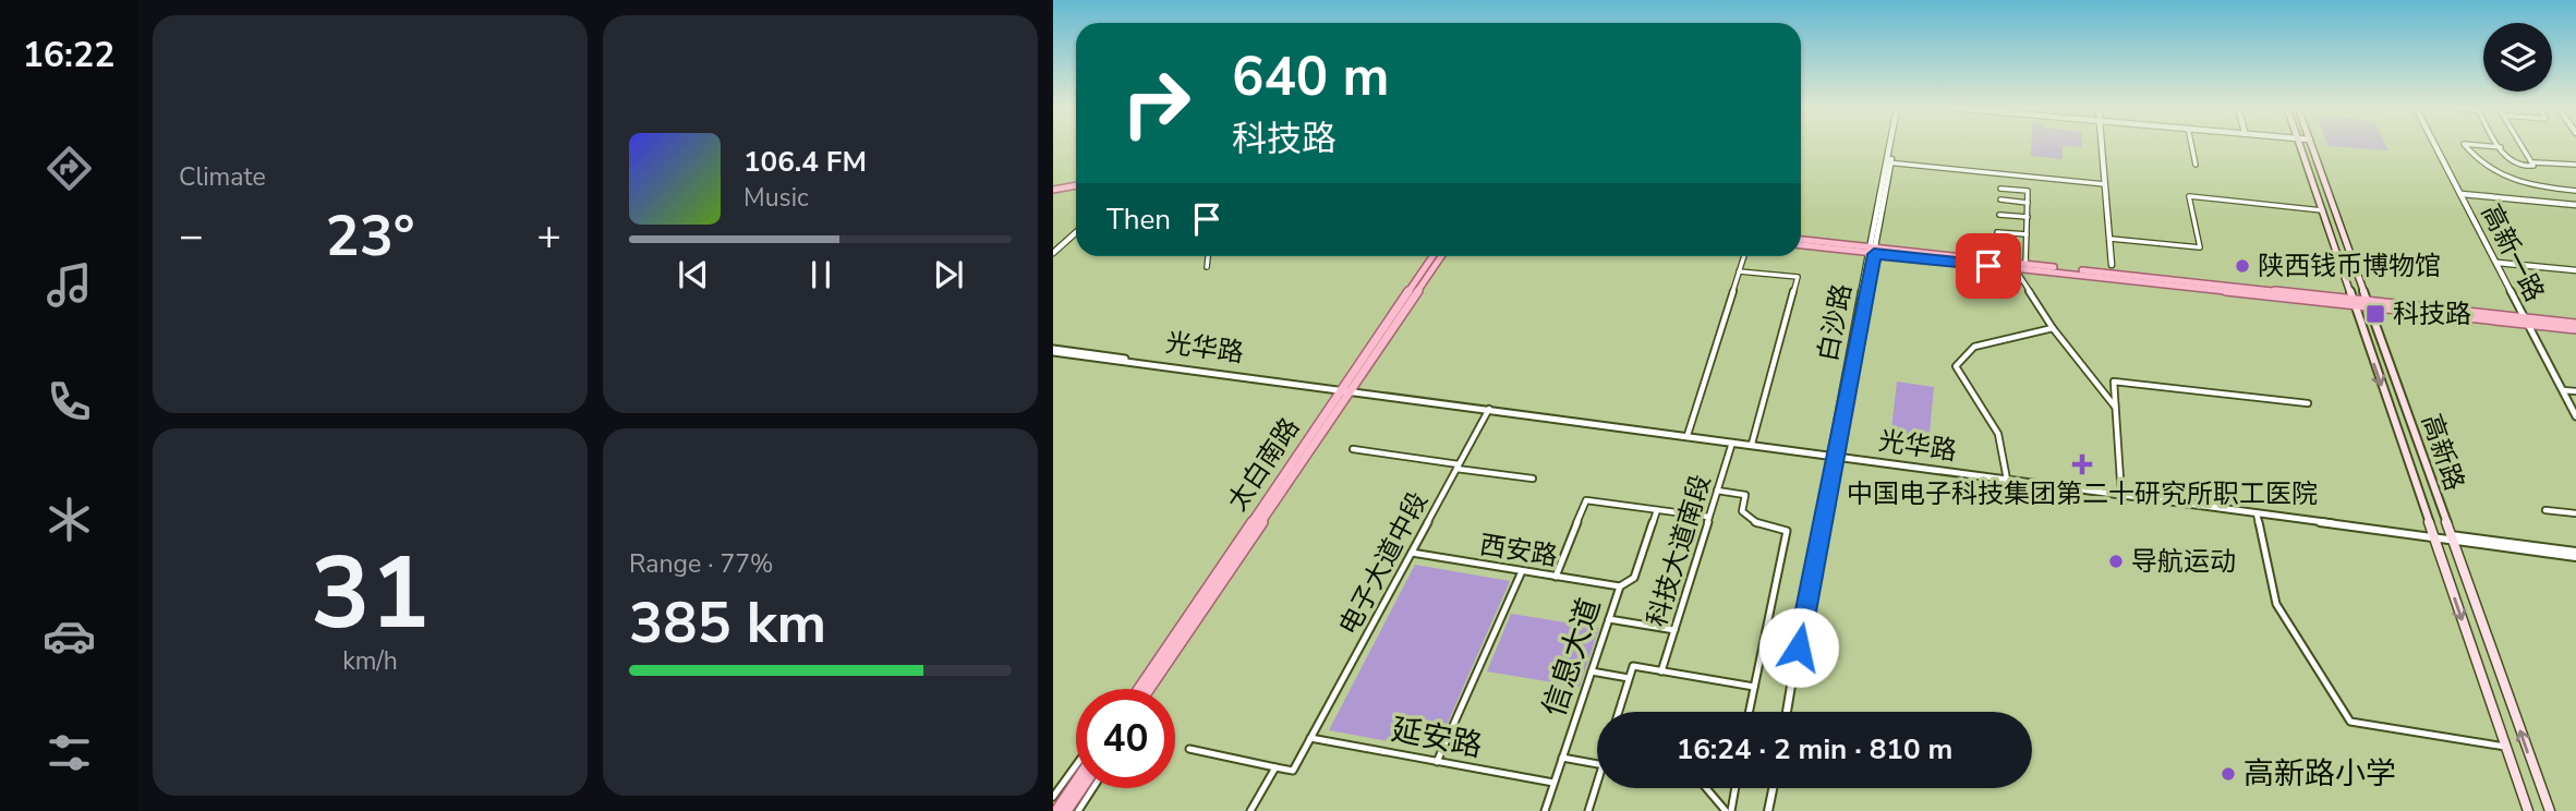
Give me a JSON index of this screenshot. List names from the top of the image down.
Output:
{
  "streets": {
    "main road": ["高新路", "太白南路"],
    "street": [
      "高新一路",
      "白沙路",
      "光华路",
      "西安路",
      "科技大道南段",
      "电子大道中段",
      "信息大道",
      "延安路"
    ]
  },
  "crossings": [
    ["白沙路", "光华路"],
    ["光华路", "高新路"],
    ["光华路", "太白南路"],
    ["光华路", "科技大道南段"],
    ["光华路", "电子大道中段"],
    ["西安路", "电子大道中段"],
    ["西安路", "信息大道"],
    ["电子大道中段", "延安路"],
    ["信息大道", "延安路"]
  ],
  "places": {
    "other": ["陕西钱币博物馆", "导航运动", "高新路小学"],
    "transit": ["科技路"],
    "health": ["中国电子科技集团第二十研究所职工医院"]
  },
  "page": {
    "tabs": "16:22",
    "tile": [
      "Climate",
      ["31", "km/h"],
      ["Range · 77%", "385 km"]
    ],
    "turn": ["640 m", "科技路"],
    "song": ["106.4 FM", "Music"],
    "then": "Then",
    "heat": ["−", "23°", "+"],
    "limit": "40",
    "trip": "16:24 · 2 min · 810 m"
  }
}
